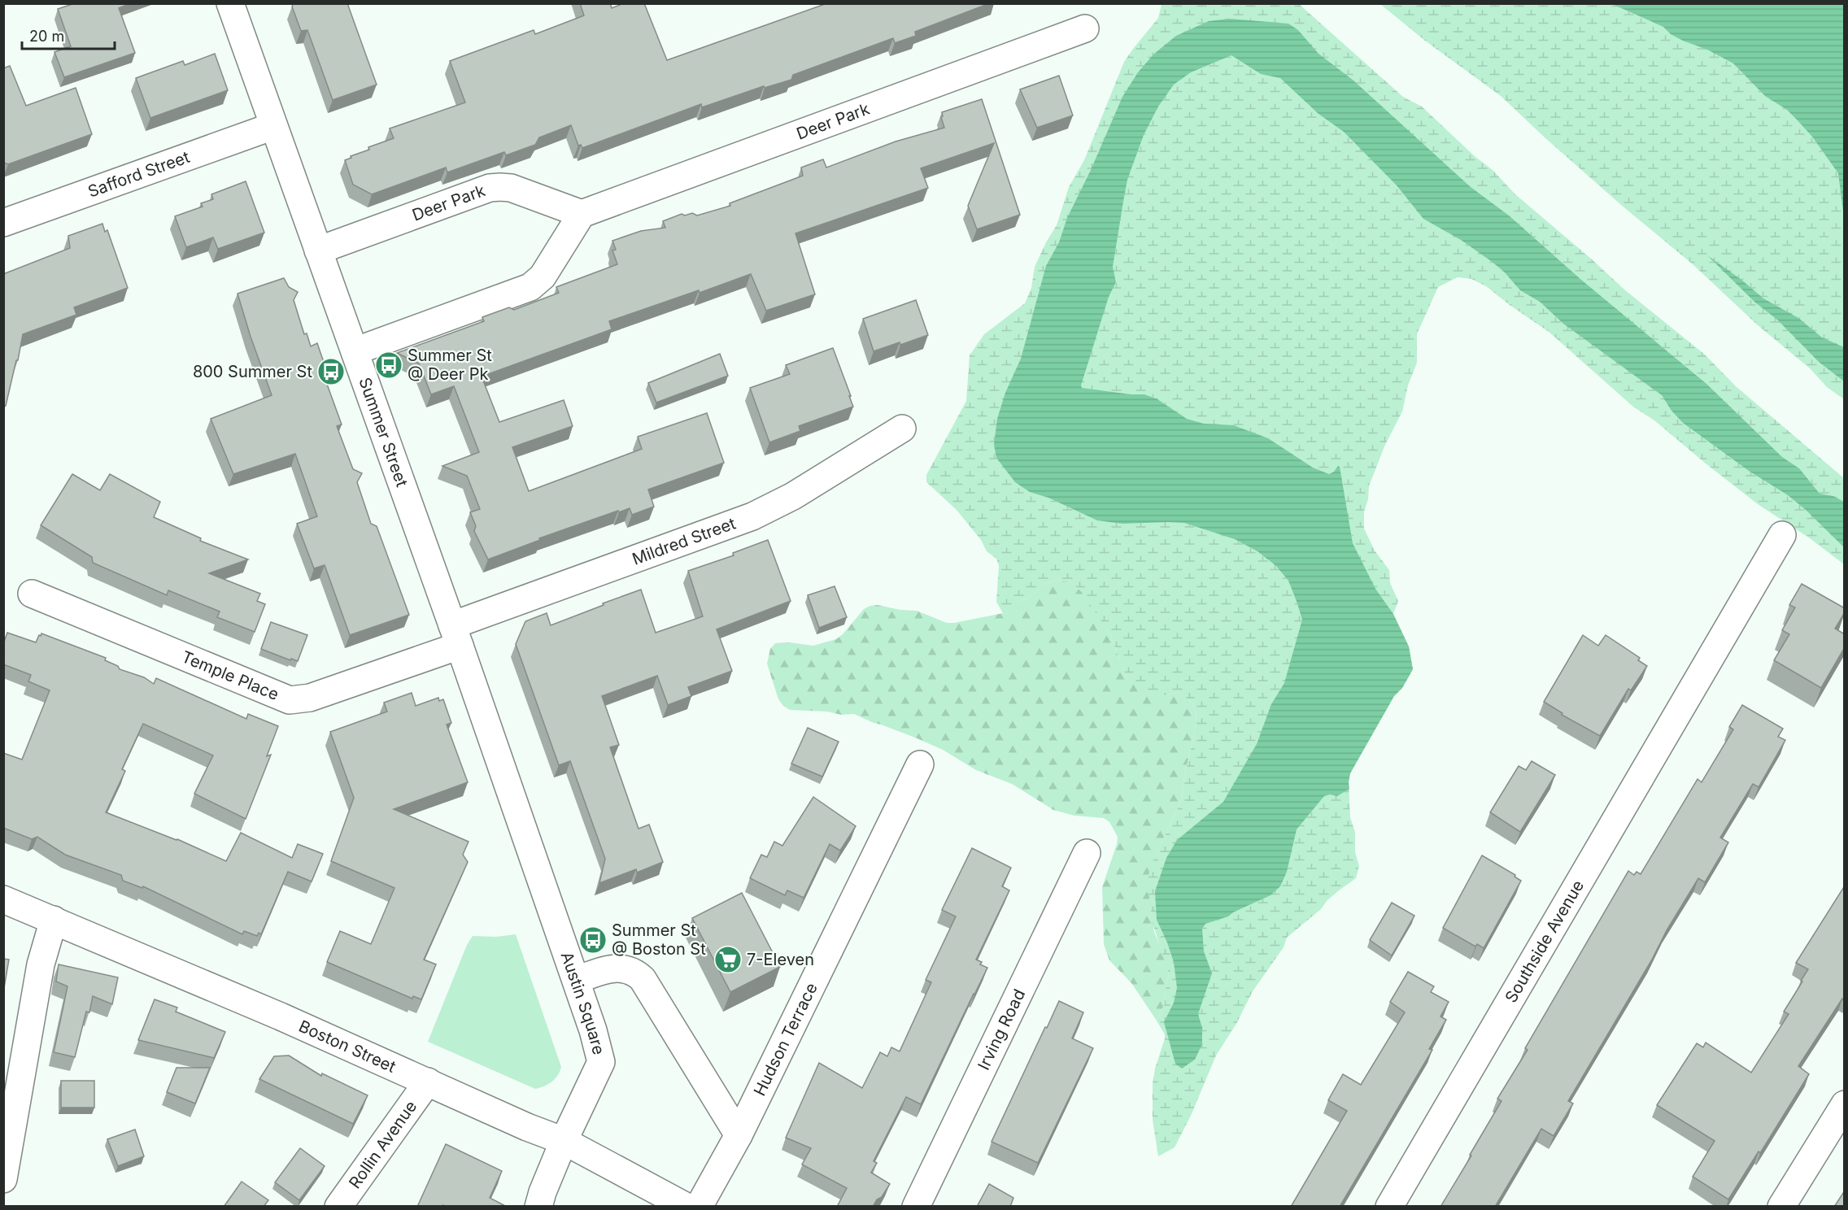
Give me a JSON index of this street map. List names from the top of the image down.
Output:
{
  "streets": {
    "street": [
      "Deer Park",
      "Safford Street",
      "Summer Street",
      "Mildred Street",
      "Temple Place",
      "Southside Avenue",
      "Austin Square",
      "Irving Road",
      "Hudson Terrace",
      "Boston Street",
      "Rollin Avenue"
    ]
  },
  "crossings": [
    ["Deer Park", "Summer Street"],
    ["Safford Street", "Summer Street"],
    ["Summer Street", "Mildred Street"],
    ["Summer Street", "Temple Place"],
    ["Summer Street", "Austin Square"],
    ["Mildred Street", "Temple Place"],
    ["Austin Square", "Boston Street"],
    ["Boston Street", "Rollin Avenue"]
  ],
  "places": {
    "bus stop": ["Summer St @ Deer Pk", "800 Summer St", "Summer St @ Boston St"],
    "supermarket": ["7-Eleven"]
  },
  "scale_bar": "20 m"
}
